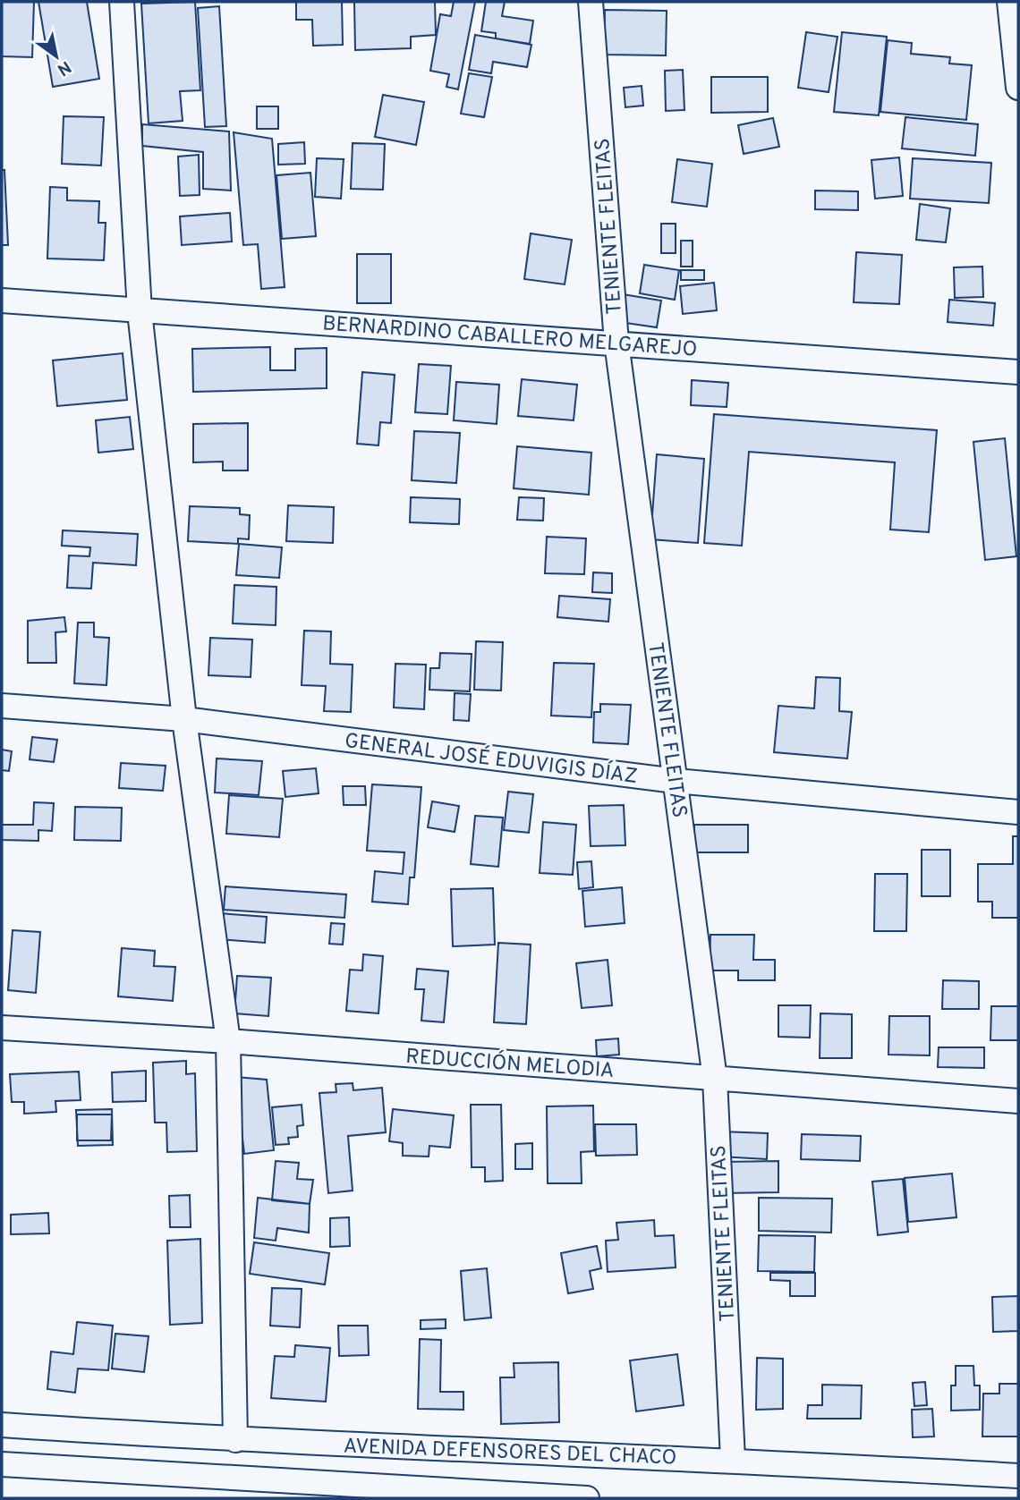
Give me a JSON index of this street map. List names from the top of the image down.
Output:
{
  "streets": {
    "street": [
      "TENIENTE FLEITAS",
      "BERNARDINO CABALLERO MELGAREJO",
      "GENERAL JOSÉ EDUVIGIS DÍAZ",
      "REDUCCIÓN MELODIA",
      "AVENIDA DEFENSORES DEL CHACO"
    ]
  },
  "crossings": [
    ["TENIENTE FLEITAS", "BERNARDINO CABALLERO MELGAREJO"],
    ["TENIENTE FLEITAS", "GENERAL JOSÉ EDUVIGIS DÍAZ"],
    ["TENIENTE FLEITAS", "REDUCCIÓN MELODIA"],
    ["TENIENTE FLEITAS", "AVENIDA DEFENSORES DEL CHACO"]
  ],
  "north": "bottom right"
}
